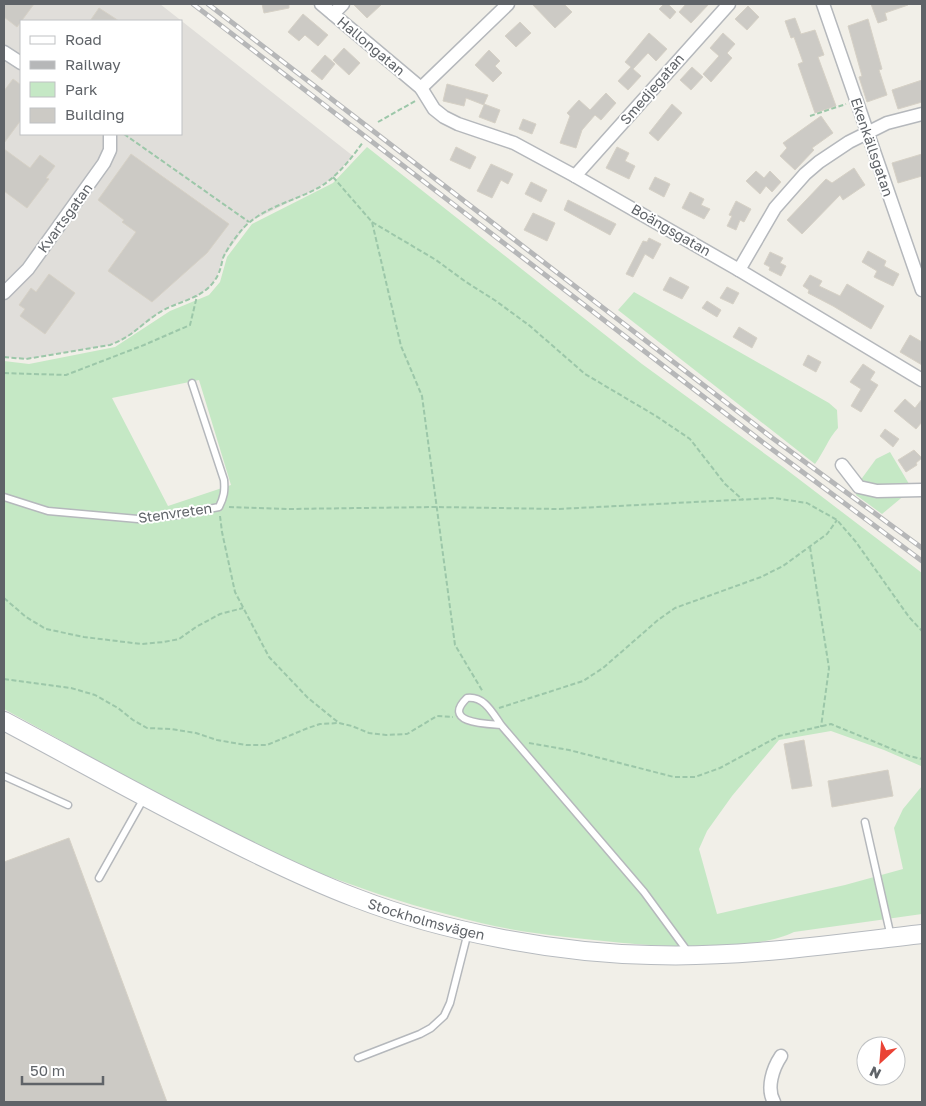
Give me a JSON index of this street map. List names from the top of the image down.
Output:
{
  "streets": {
    "main road": ["Stockholmsvägen"],
    "street": [
      "Hallongatan",
      "Smedjegatan",
      "Ekenkällsgatan",
      "Kvartsgatan",
      "Boängsgatan"
    ],
    "lane": ["Stenvreten"]
  },
  "crossings": [
    ["Hallongatan", "Boängsgatan"],
    ["Smedjegatan", "Boängsgatan"]
  ],
  "legend": [
    "Road",
    "Railway",
    "Park",
    "Building"
  ],
  "scale_bar": "50 m",
  "north": "bottom left"
}
